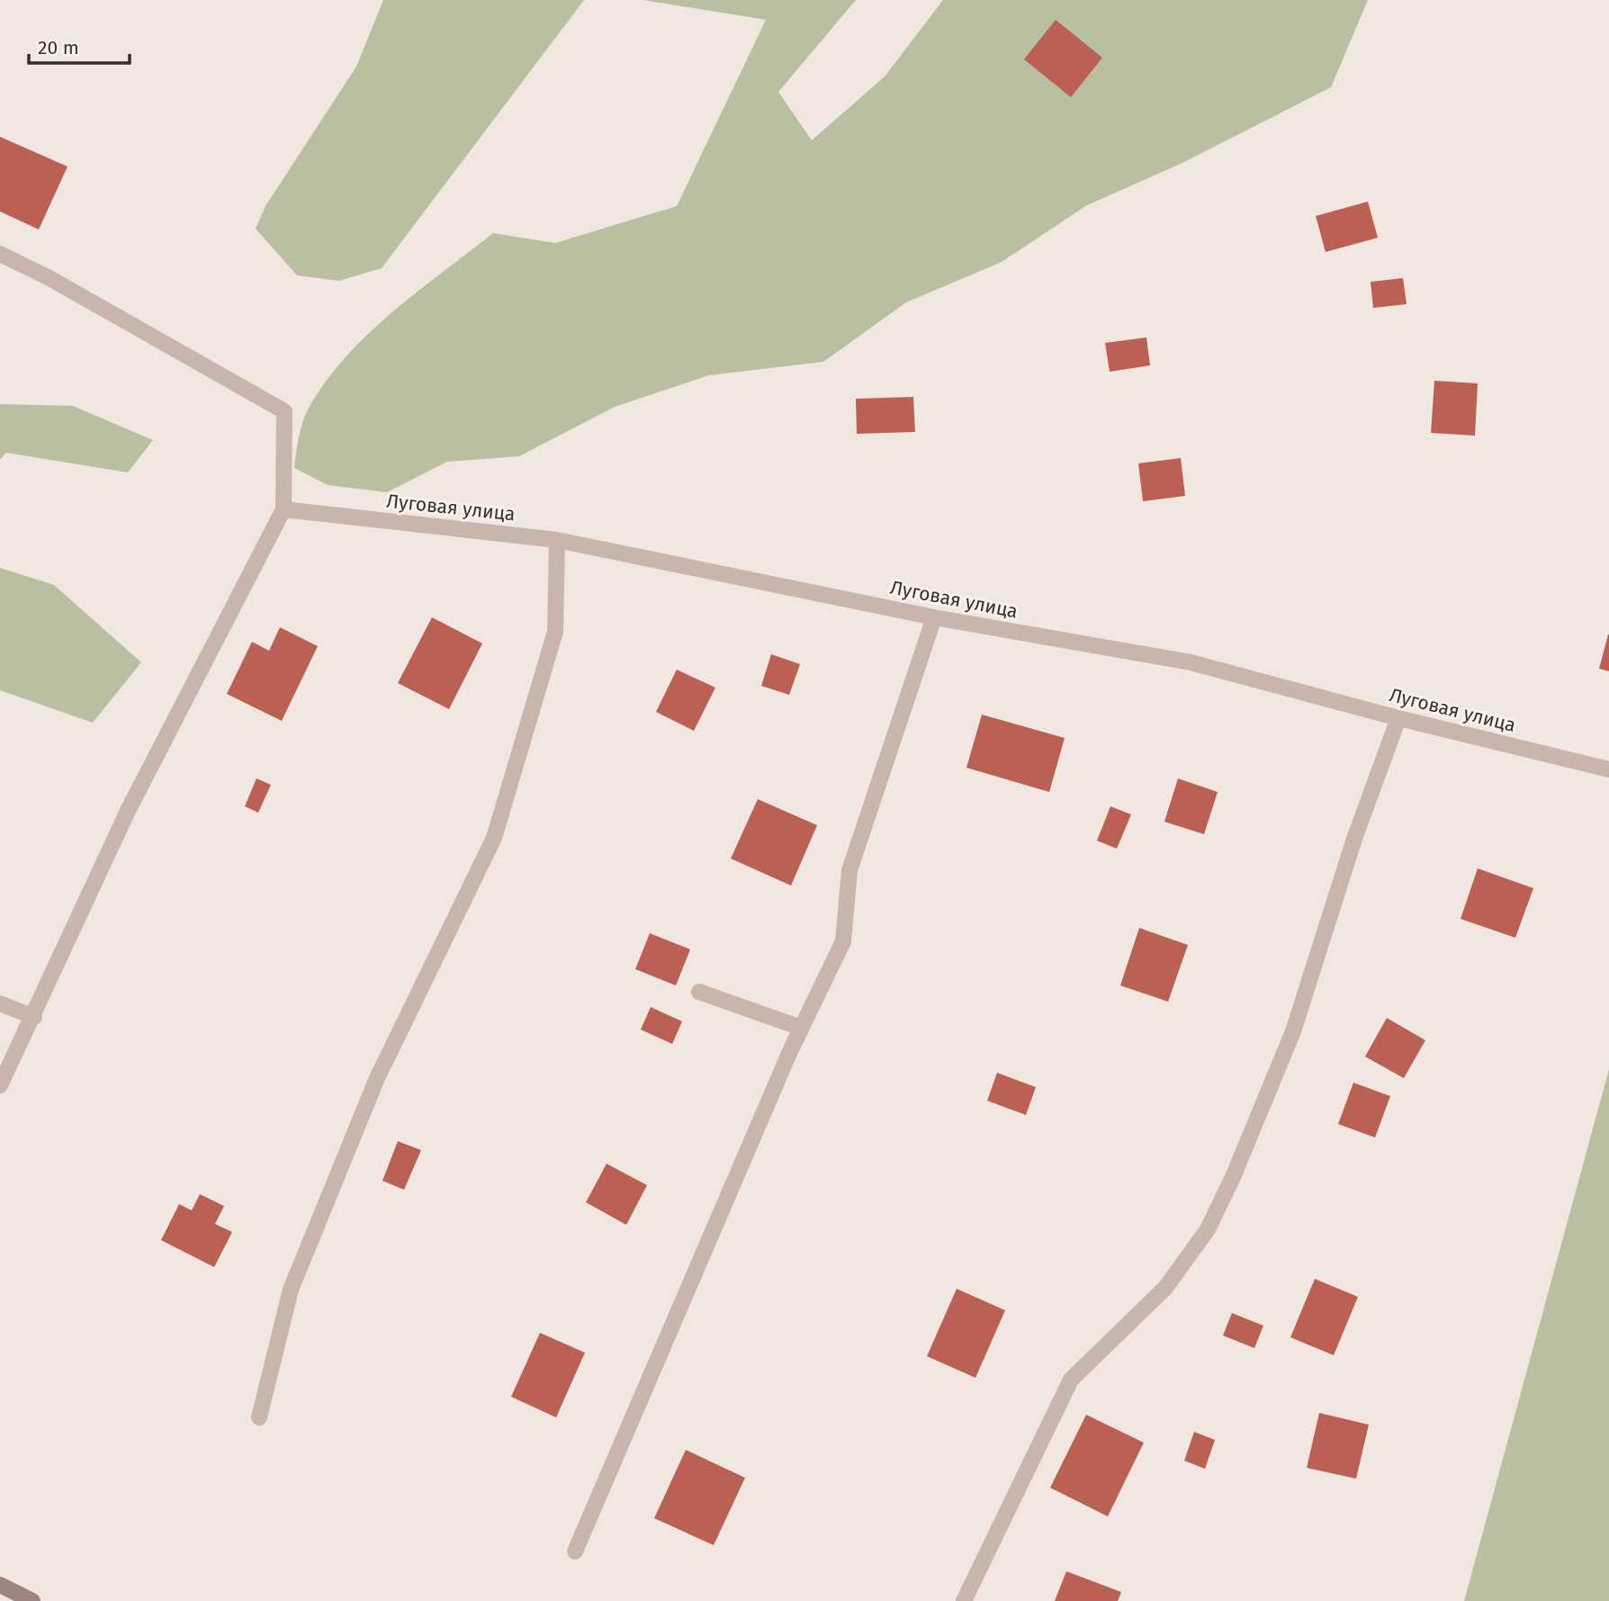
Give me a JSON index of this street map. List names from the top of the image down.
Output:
{
  "streets": {
    "street": ["Луговая улица"]
  },
  "scale_bar": "20 m"
}
